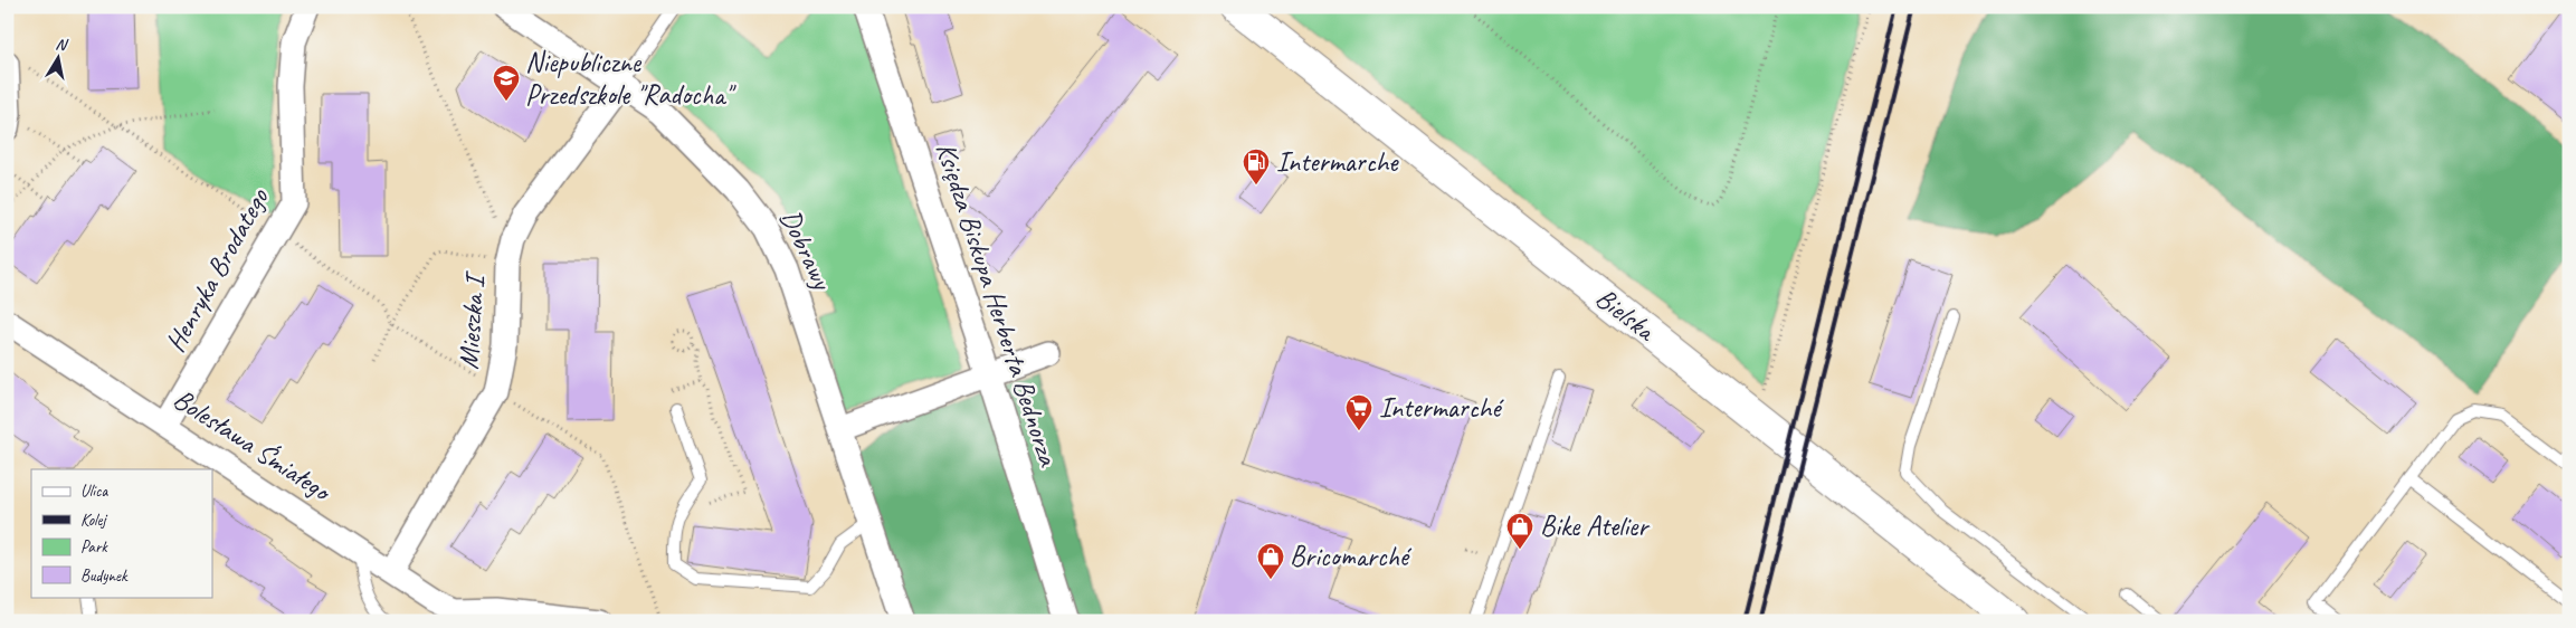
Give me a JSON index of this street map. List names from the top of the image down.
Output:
{
  "streets": {
    "main road": ["Bielska"],
    "street": [
      "Dobrawy",
      "Henryka Brodatego",
      "Księdza Biskupa Herberta Bednorza",
      "Mieszka I",
      "Bolesława Śmiałego"
    ]
  },
  "crossings": [
    ["Dobrawy", "Mieszka I"],
    ["Henryka Brodatego", "Bolesława Śmiałego"],
    ["Mieszka I", "Bolesława Śmiałego"]
  ],
  "places": {
    "school or university": ["Niepubliczne Przedszkole \"Radocha\""],
    "fuel station": ["Intermarche"],
    "supermarket": ["Intermarché"],
    "shop": ["Bike Atelier", "Bricomarché"]
  },
  "legend": [
    "Ulica",
    "Kolej",
    "Park",
    "Budynek"
  ],
  "north": "top"
}
